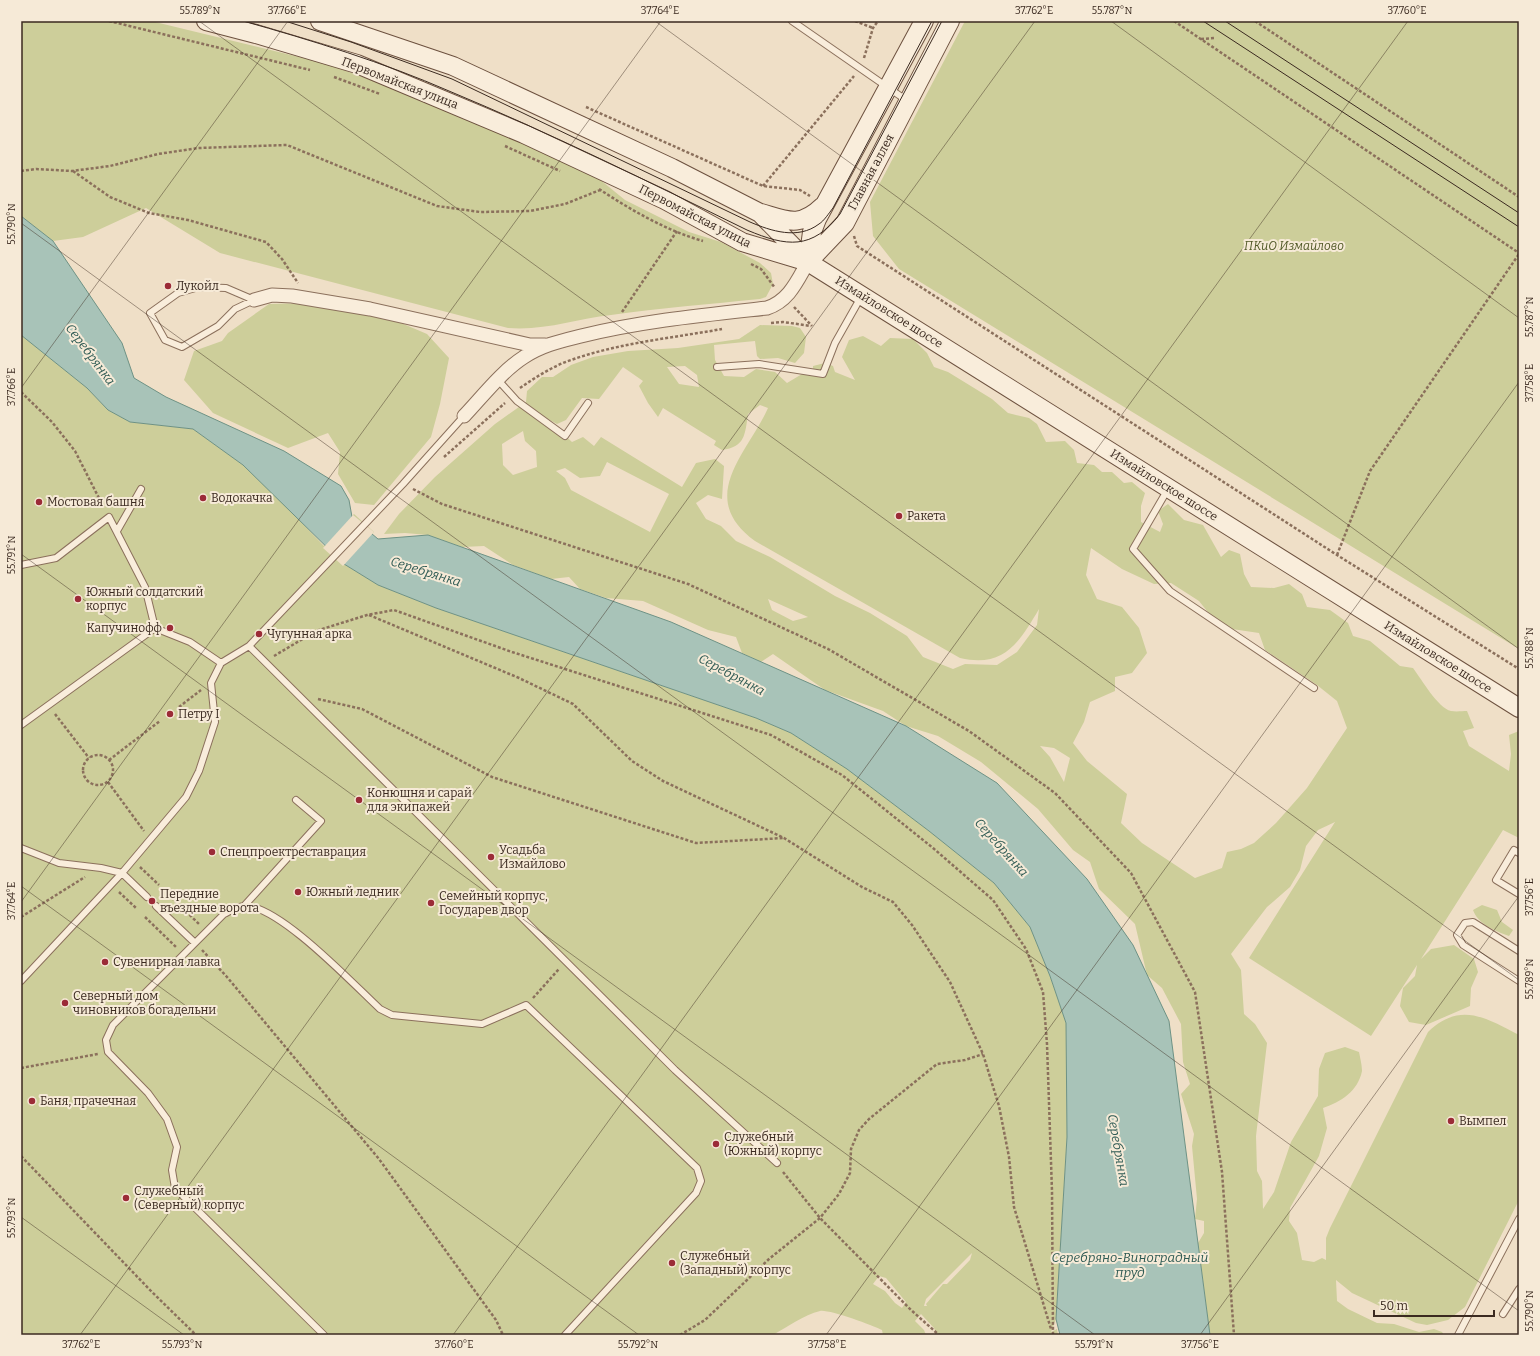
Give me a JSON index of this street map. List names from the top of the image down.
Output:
{
  "streets": {
    "main road": ["Первомайская улица", "Главная аллея", "Измайловское шоссе"]
  },
  "crossings": [
    ["Первомайская улица", "Главная аллея"],
    ["Первомайская улица", "Измайловское шоссе"],
    ["Главная аллея", "Измайловское шоссе"]
  ],
  "water": ["Серебрянка", "Серебряно-Виноградный пруд"],
  "parks": ["ПКиО Измайлово"],
  "places": [
    "Лукойл",
    "Водокачка",
    "Мостовая башня",
    "Ракета",
    "Южный солдатский корпус",
    "Капучинофф",
    "Чугунная арка",
    "Петру I",
    "Конюшня и сарай для экипажей",
    "Спецпроектреставрация",
    "Усадьба Измайлово",
    "Южный ледник",
    "Передние въездные ворота",
    "Семейный корпус, Государев двор",
    "Сувенирная лавка",
    "Северный дом чиновников богадельни",
    "Баня, прачечная",
    "Вымпел",
    "Служебный (Южный) корпус",
    "Служебный (Северный) корпус",
    "Служебный (Западный) корпус"
  ],
  "scale_bar": "50 m",
  "coordinates": [
    "55.789°N",
    "37.766°E",
    "37.764°E",
    "37.762°E",
    "55.787°N",
    "37.760°E",
    "55.790°N",
    "37.758°E",
    "55.791°N",
    "55.788°N",
    "37.756°E",
    "55.793°N",
    "55.792°N"
  ]
}
